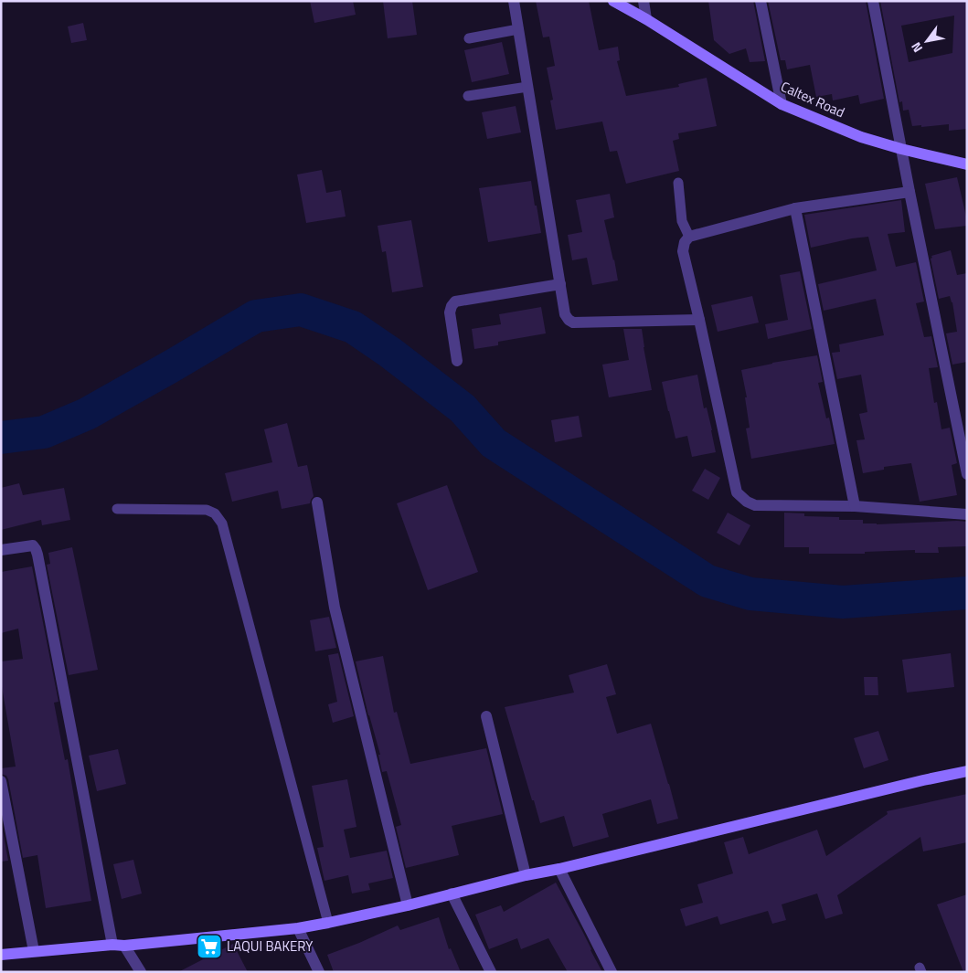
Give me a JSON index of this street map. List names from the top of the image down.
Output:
{
  "streets": {
    "street": ["Caltex Road"]
  },
  "places": {
    "supermarket": ["LAQUI BAKERY"]
  },
  "north": "bottom left"
}
